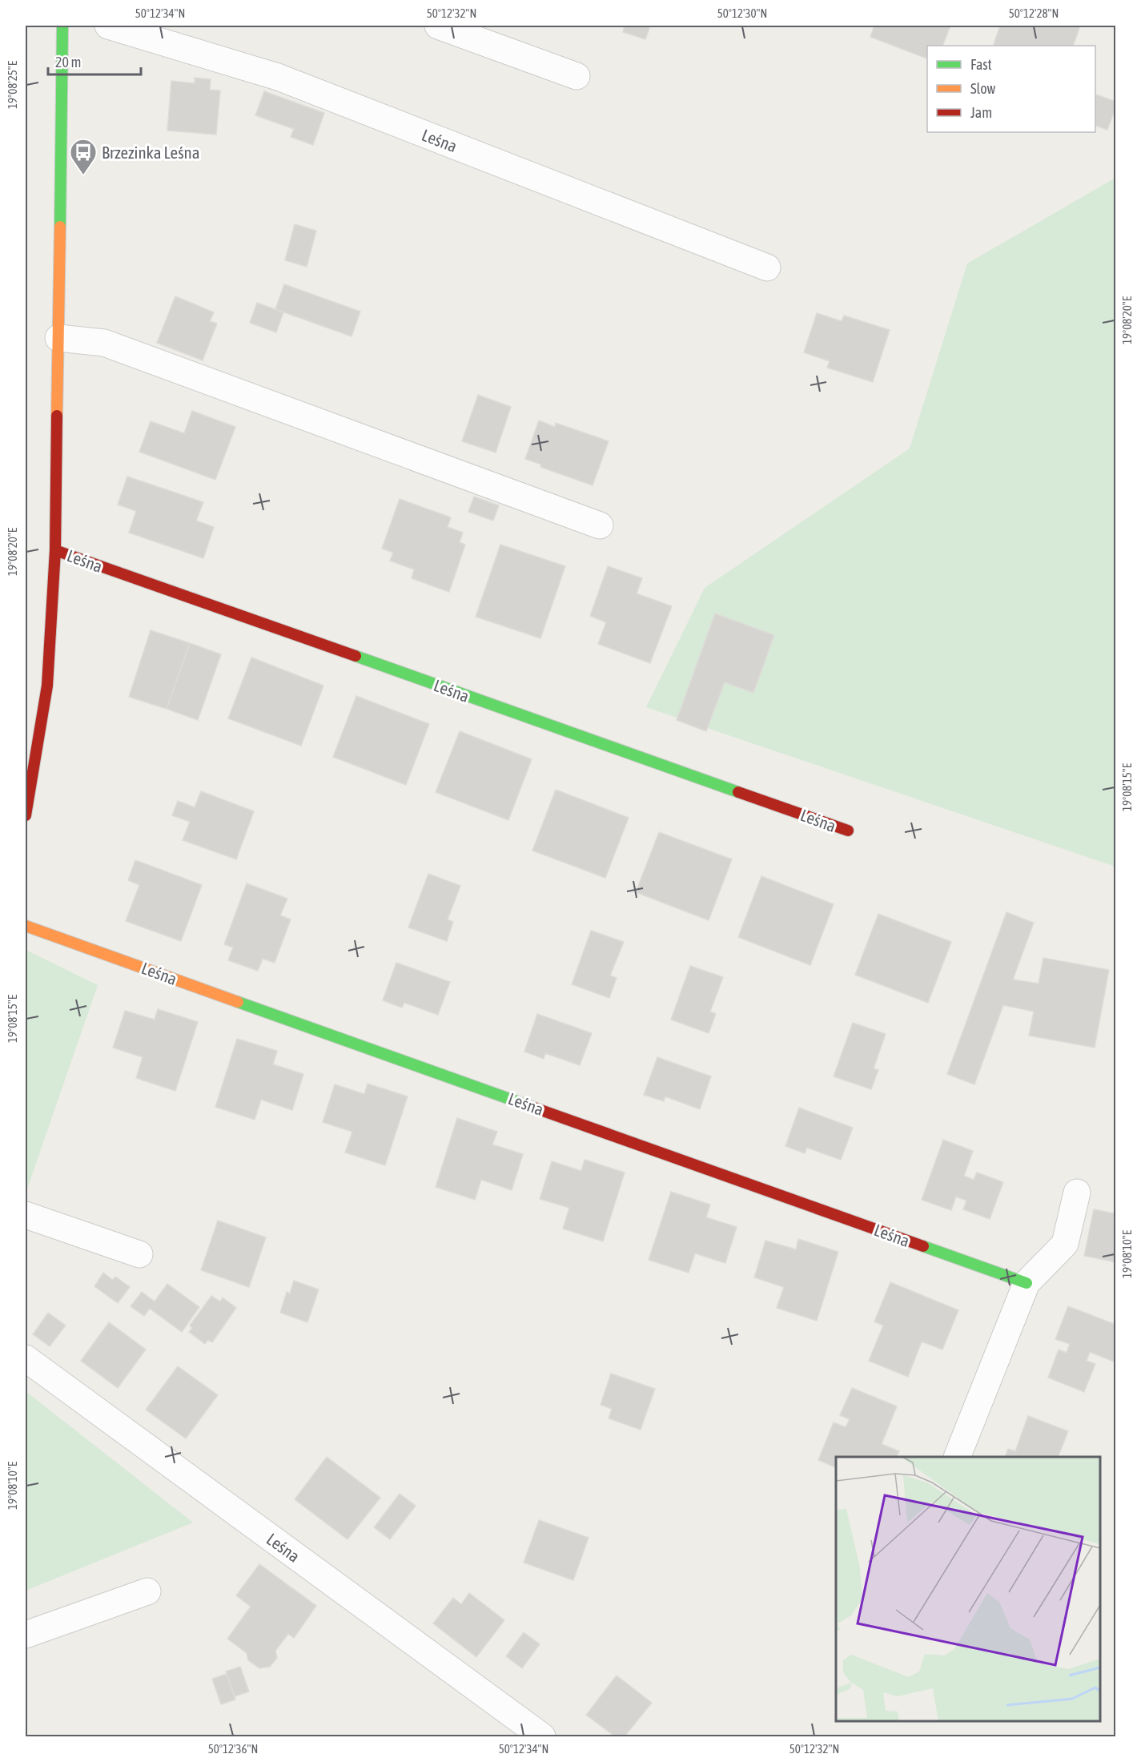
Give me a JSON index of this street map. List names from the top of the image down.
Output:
{
  "streets": {
    "street": ["Leśna"]
  },
  "places": {
    "bus stop": ["Brzezinka Leśna"]
  },
  "legend": ["Fast", "Slow", "Jam"],
  "scale_bar": "20 m",
  "coordinates": [
    "50°12'34\"N",
    "50°12'32\"N",
    "50°12'30\"N",
    "50°12'28\"N",
    "19°08'25\"E",
    "19°08'20\"E",
    "19°08'15\"E",
    "19°08'10\"E",
    "50°12'36\"N"
  ]
}
